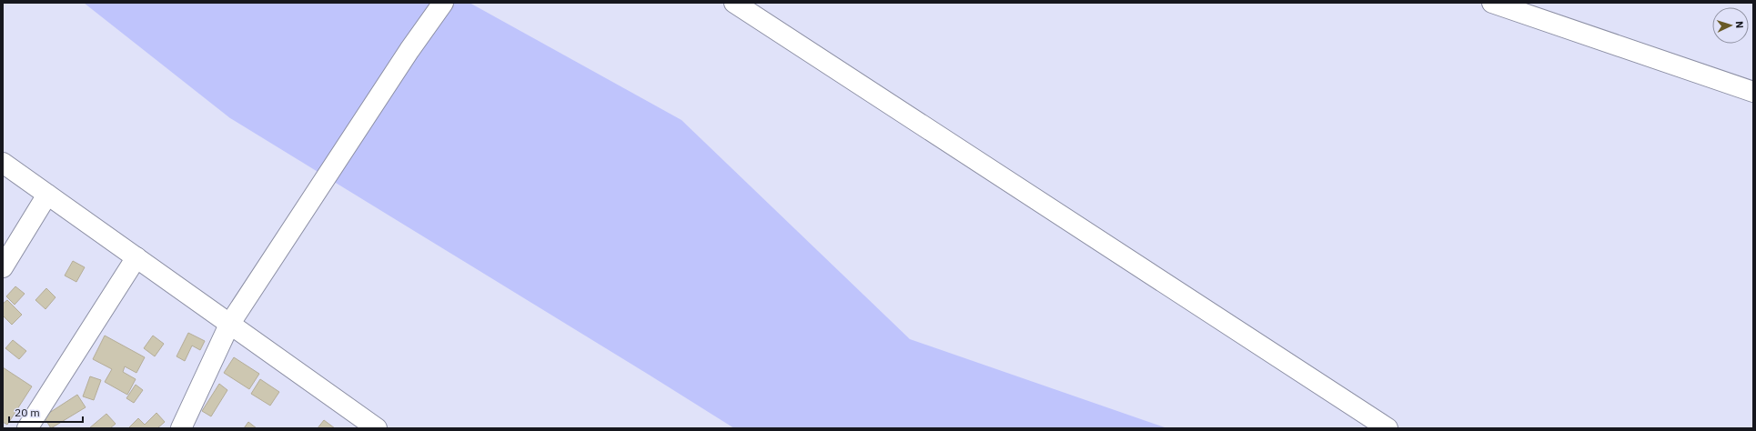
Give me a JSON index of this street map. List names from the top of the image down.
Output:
{
  "scale_bar": "20 m",
  "north": "right"
}
